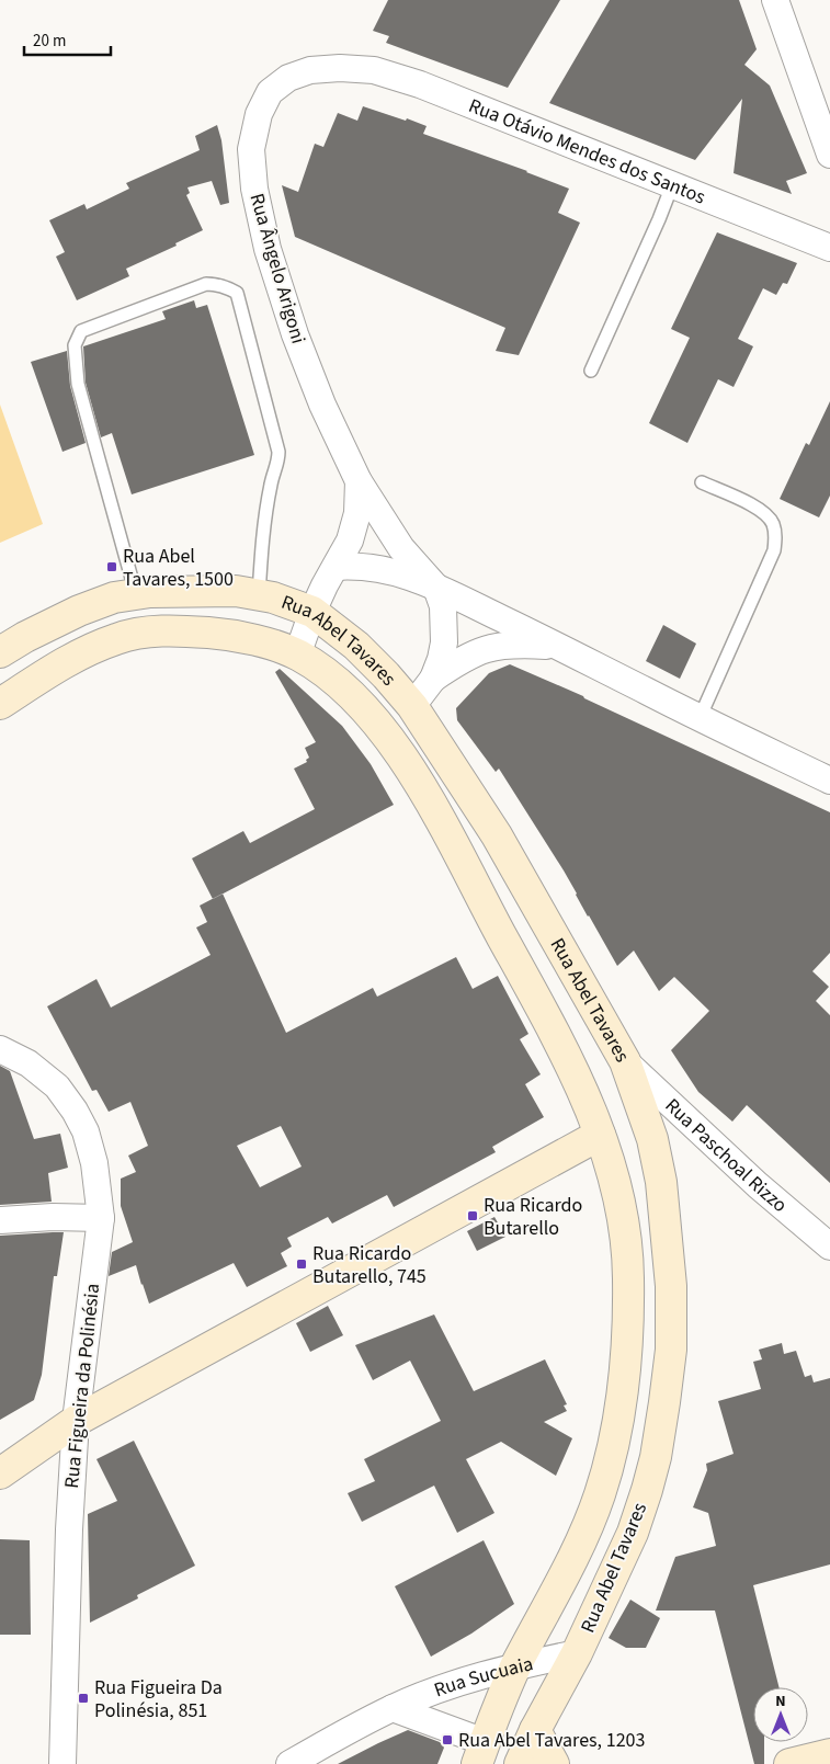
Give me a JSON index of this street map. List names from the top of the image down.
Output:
{
  "streets": {
    "street": [
      "Rua Otávio Mendes dos Santos",
      "Rua Ângelo Arigoni",
      "Rua Abel Tavares",
      "Rua Paschoal Rizzo",
      "Rua Figueira da Polinésia",
      "Rua Sucuaia"
    ]
  },
  "crossings": [
    ["Rua Otávio Mendes dos Santos", "Rua Ângelo Arigoni"],
    ["Rua Ângelo Arigoni", "Rua Abel Tavares"],
    ["Rua Abel Tavares", "Rua Paschoal Rizzo"],
    ["Rua Abel Tavares", "Rua Sucuaia"]
  ],
  "places": {
    "transit": [
      "Rua Abel Tavares, 1500",
      "Rua Ricardo Butarello",
      "Rua Ricardo Butarello, 745",
      "Rua Figueira Da Polinésia, 851",
      "Rua Abel Tavares, 1203"
    ]
  },
  "scale_bar": "20 m",
  "north": "top"
}
